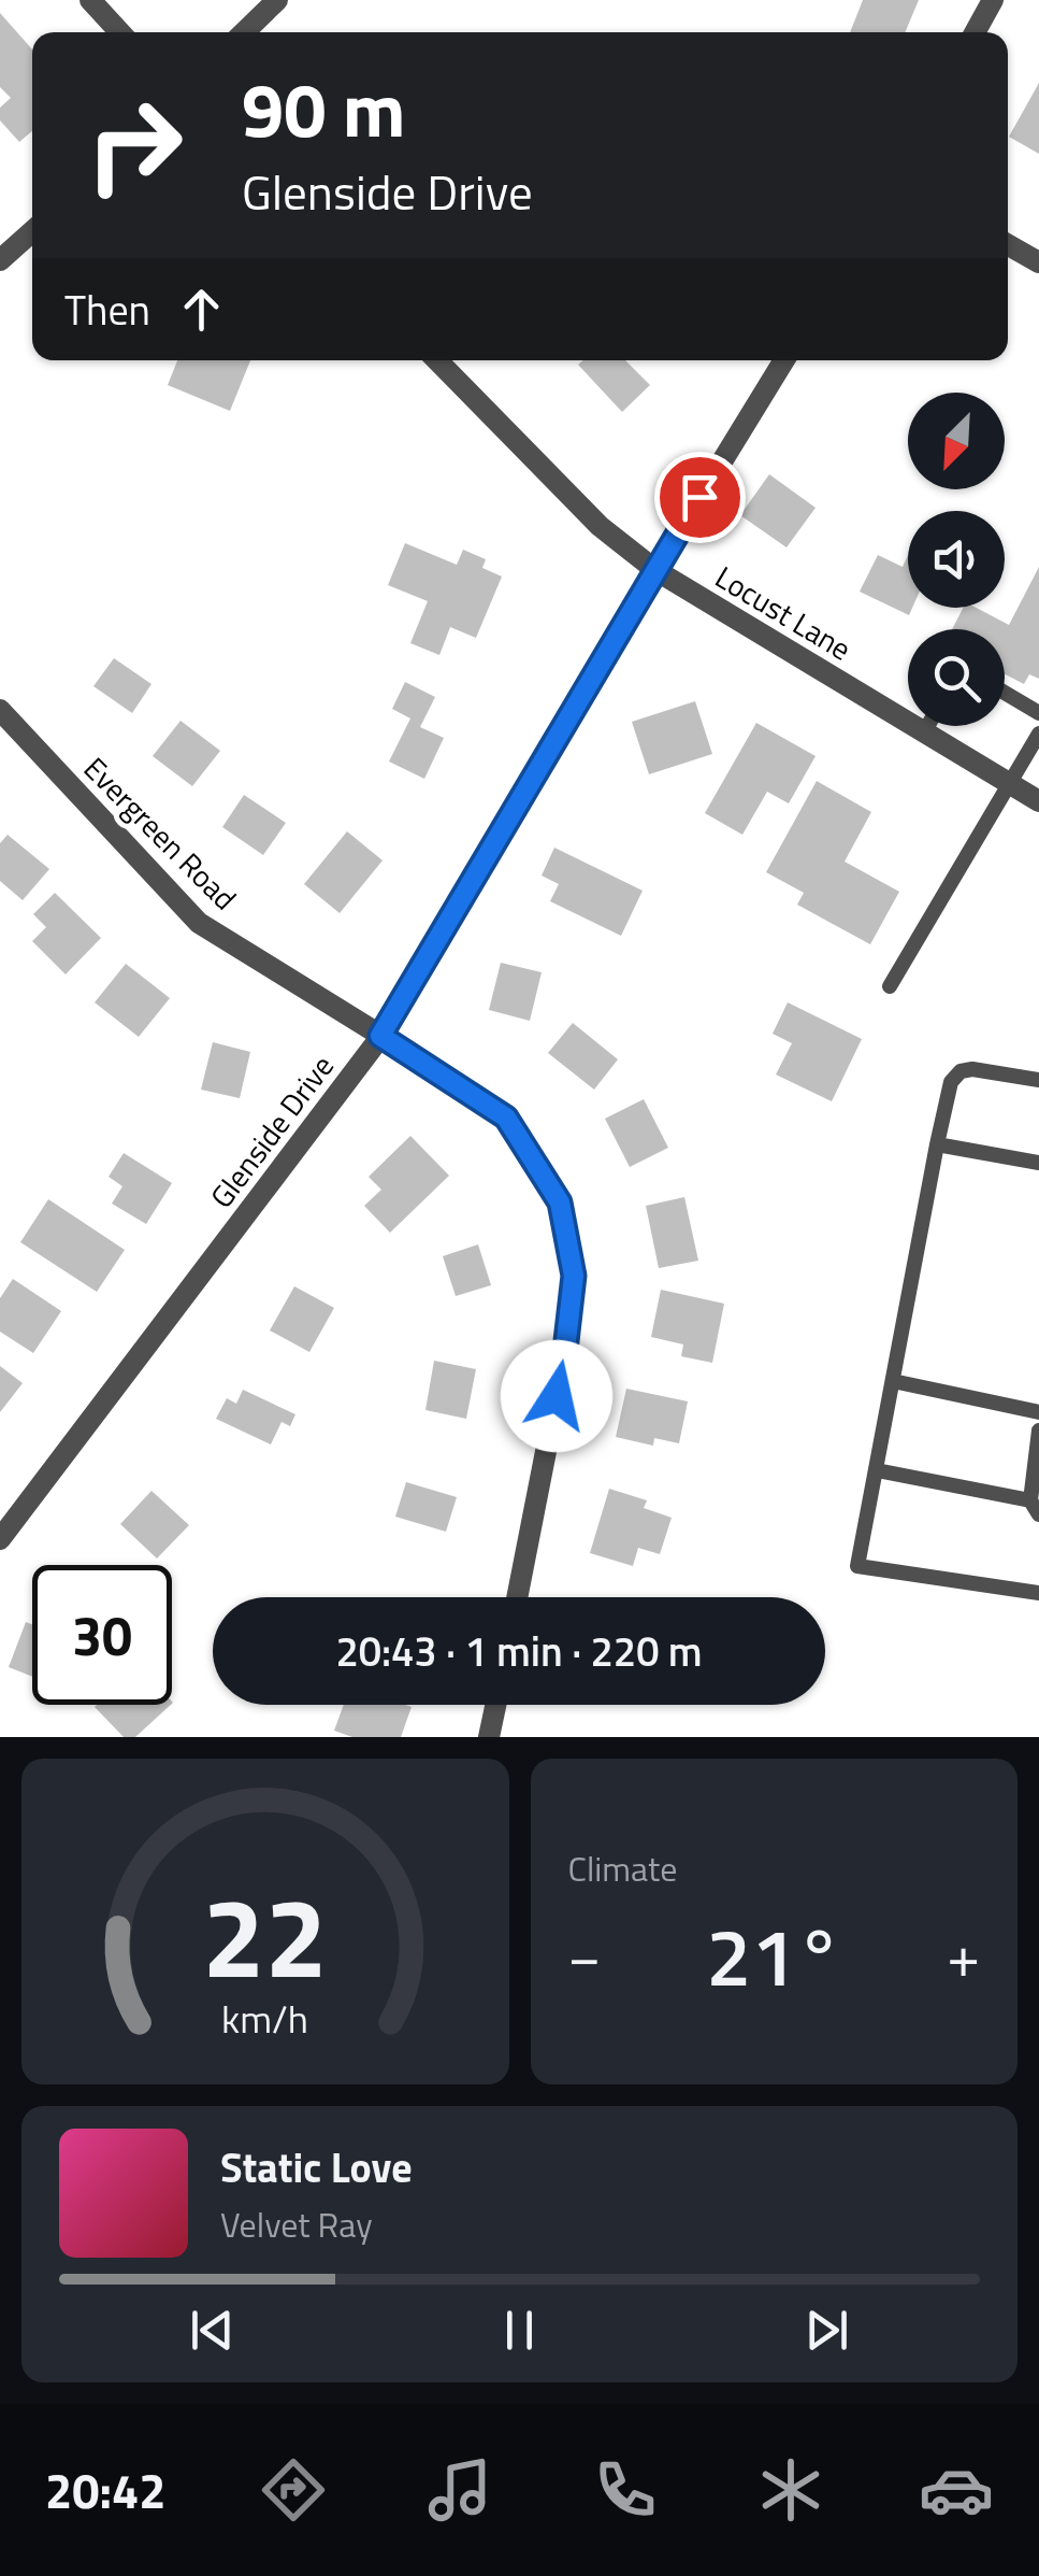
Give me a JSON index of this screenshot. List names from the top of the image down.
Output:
{
  "streets": {
    "street": ["Locust Lane", "Evergreen Road", "Glenside Drive"]
  },
  "crossings": [
    ["Locust Lane", "Glenside Drive"],
    ["Evergreen Road", "Glenside Drive"]
  ],
  "north": "bottom left",
  "page": {
    "turn": ["90 m", "Glenside Drive"],
    "then": "Then",
    "limit": "30",
    "trip": "20:43 · 1 min · 220 m",
    "tile": "Climate",
    "heat": ["−", "21°", "+"],
    "song": ["Static Love", "Velvet Ray"],
    "tabs": "20:42",
    "gauge": ["22", "km/h"]
  }
}
